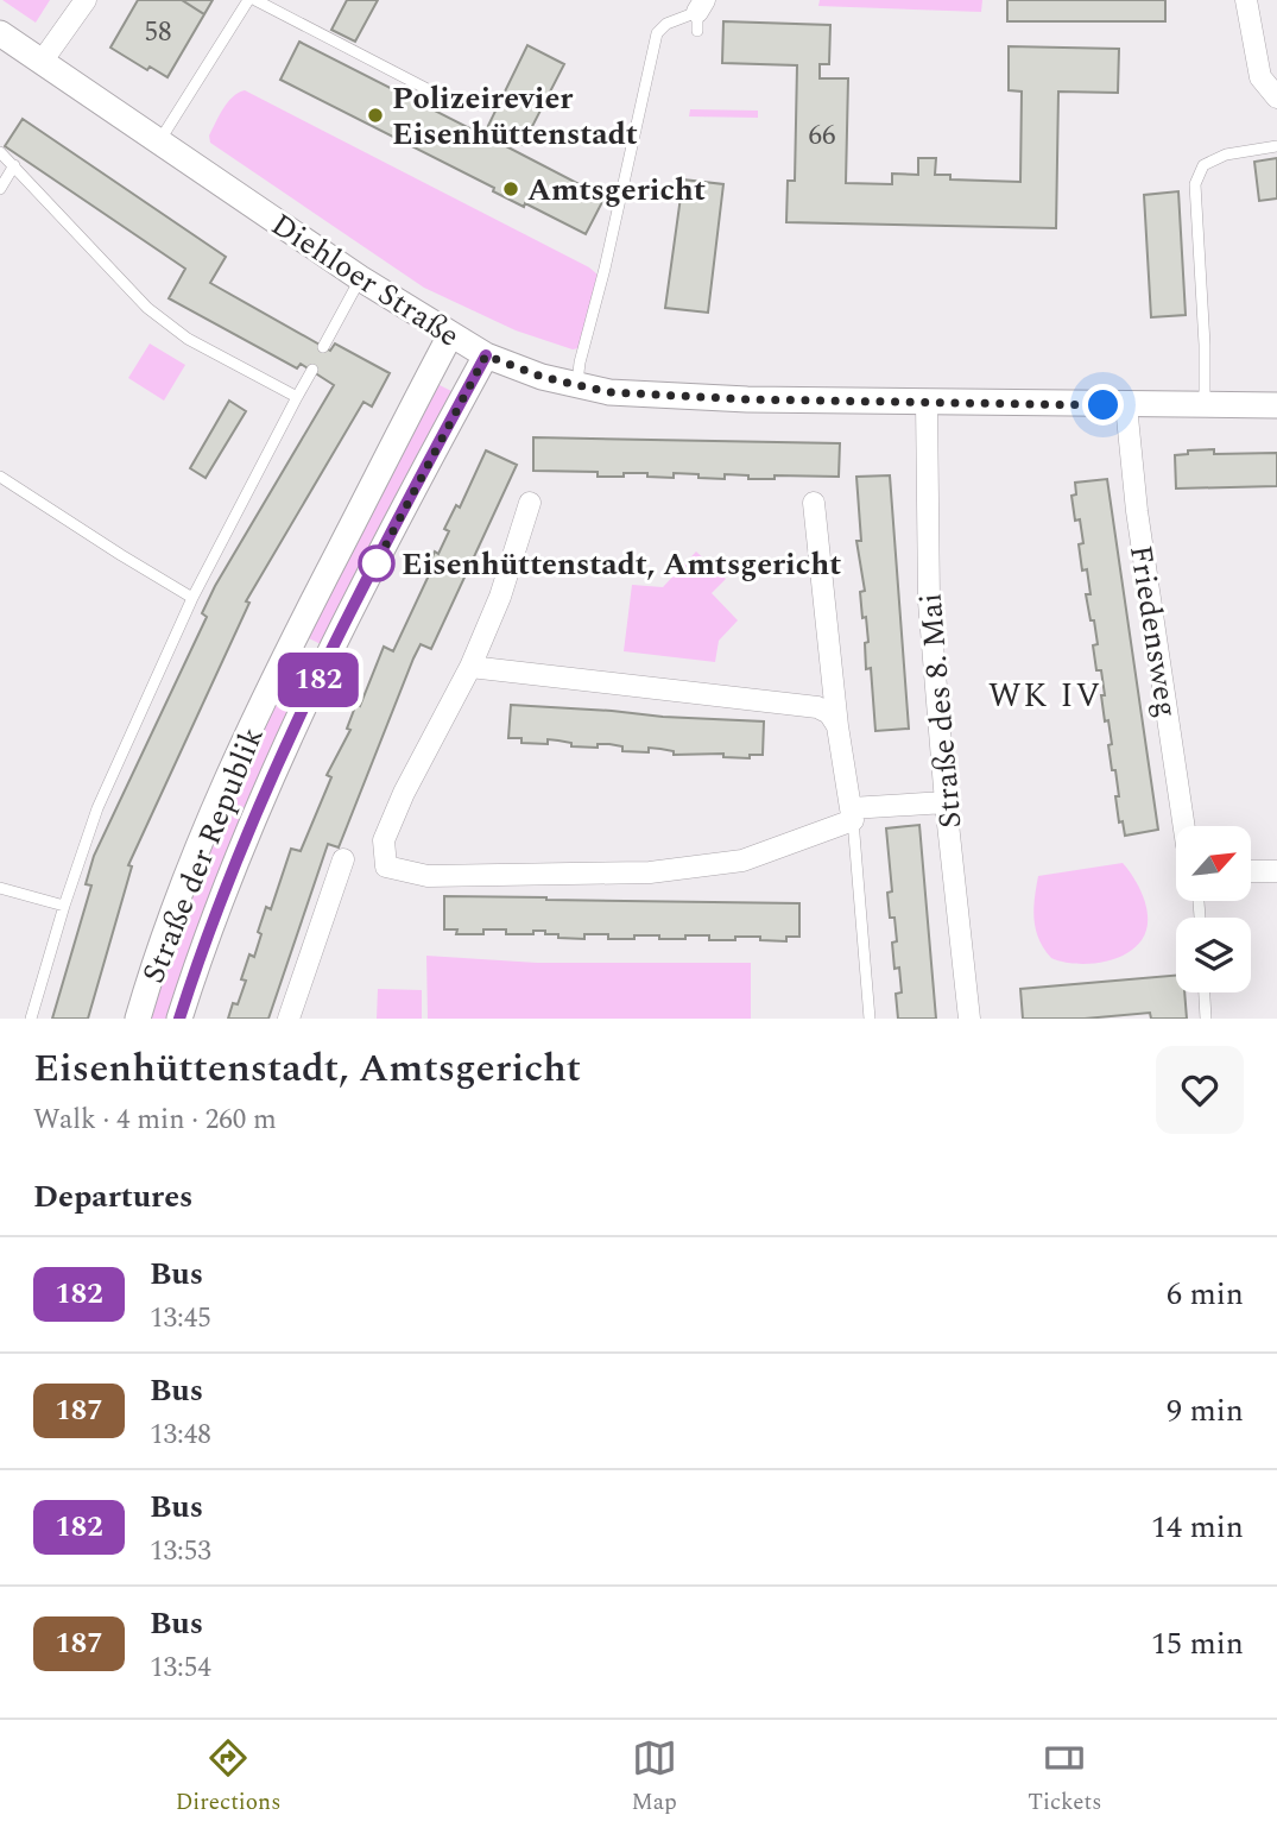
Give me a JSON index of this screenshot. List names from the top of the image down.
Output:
{
  "streets": {
    "street": [
      "Diehloer Straße",
      "Friedensweg",
      "Straße des 8. Mai",
      "Straße der Republik"
    ]
  },
  "crossings": [
    ["Diehloer Straße", "Friedensweg"],
    ["Diehloer Straße", "Straße des 8. Mai"],
    ["Diehloer Straße", "Straße der Republik"]
  ],
  "districts": ["WK IV"],
  "places": ["Polizeirevier Eisenhüttenstadt", "Amtsgericht", "Eisenhüttenstadt, Amtsgericht"],
  "lines": ["bus line 182"],
  "house_numbers": ["58", "66"],
  "north": "top right",
  "page": {
    "on_map": "182",
    "heading": [
      ["Eisenhüttenstadt, Amtsgericht", "Walk · 4 min · 260 m"],
      "Departures"
    ],
    "list": [
      {
        "mark": "182",
        "name": "Bus",
        "note": "13:45",
        "value": "6 min"
      },
      {
        "mark": "187",
        "name": "Bus",
        "note": "13:48",
        "value": "9 min"
      },
      {
        "mark": "182",
        "name": "Bus",
        "note": "13:53",
        "value": "14 min"
      },
      {
        "mark": "187",
        "name": "Bus",
        "note": "13:54",
        "value": "15 min"
      }
    ],
    "tabs": ["Directions", "Map", "Tickets"]
  }
}
